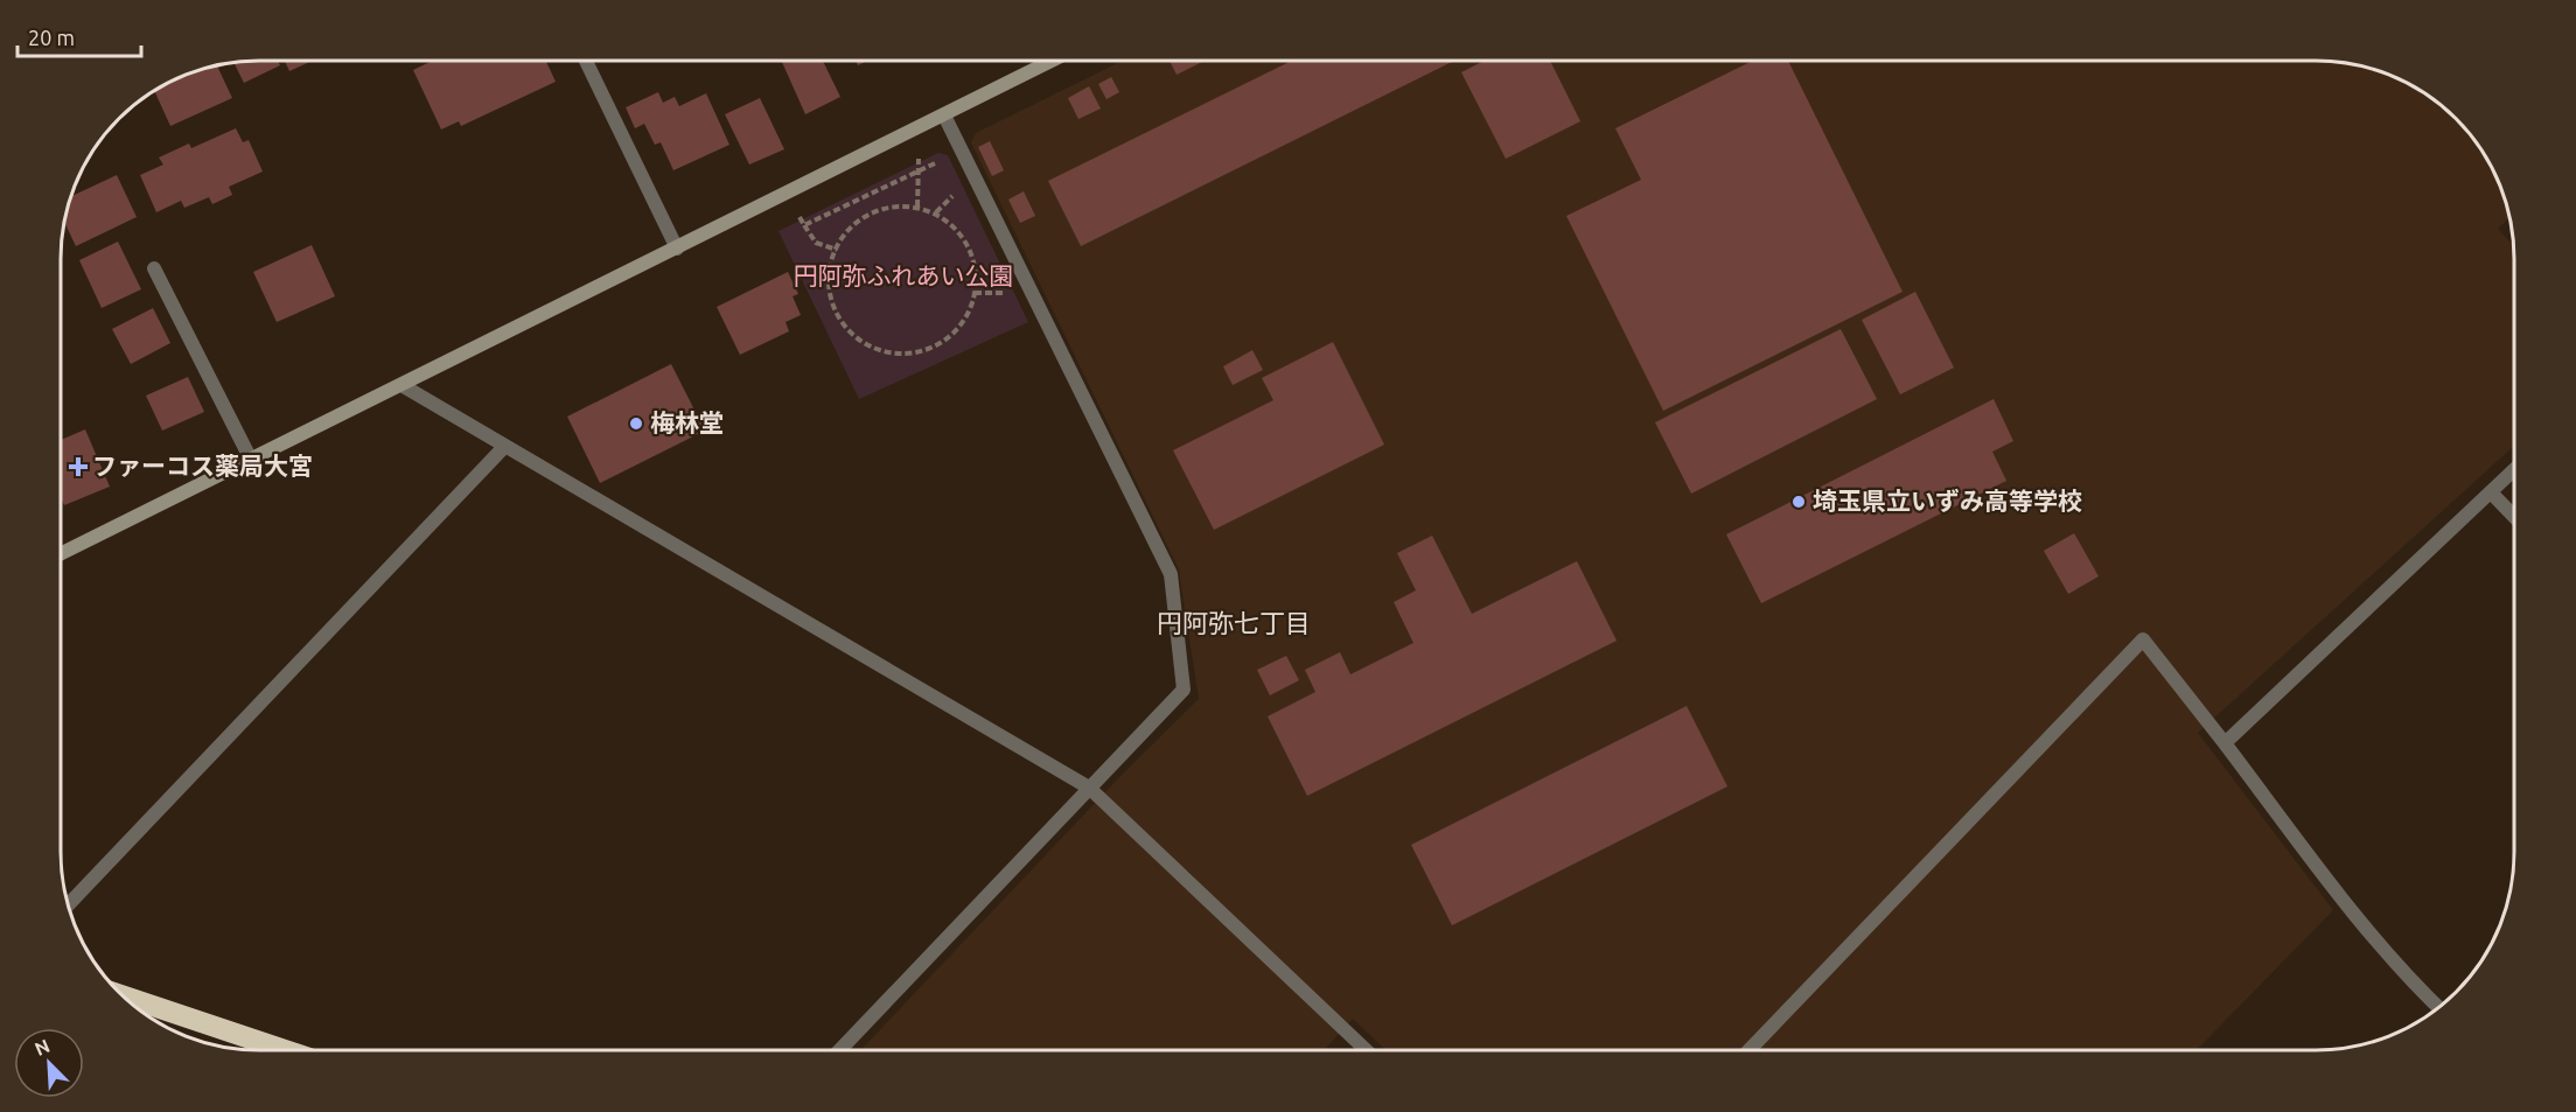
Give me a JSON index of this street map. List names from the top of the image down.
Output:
{
  "districts": ["円阿弥七丁目"],
  "parks": ["円阿弥ふれあい公園"],
  "places": {
    "other": ["梅林堂", "埼玉県立いずみ高等学校"],
    "health": ["ファーコス薬局大宮"]
  },
  "scale_bar": "20 m",
  "north": "top left"
}
